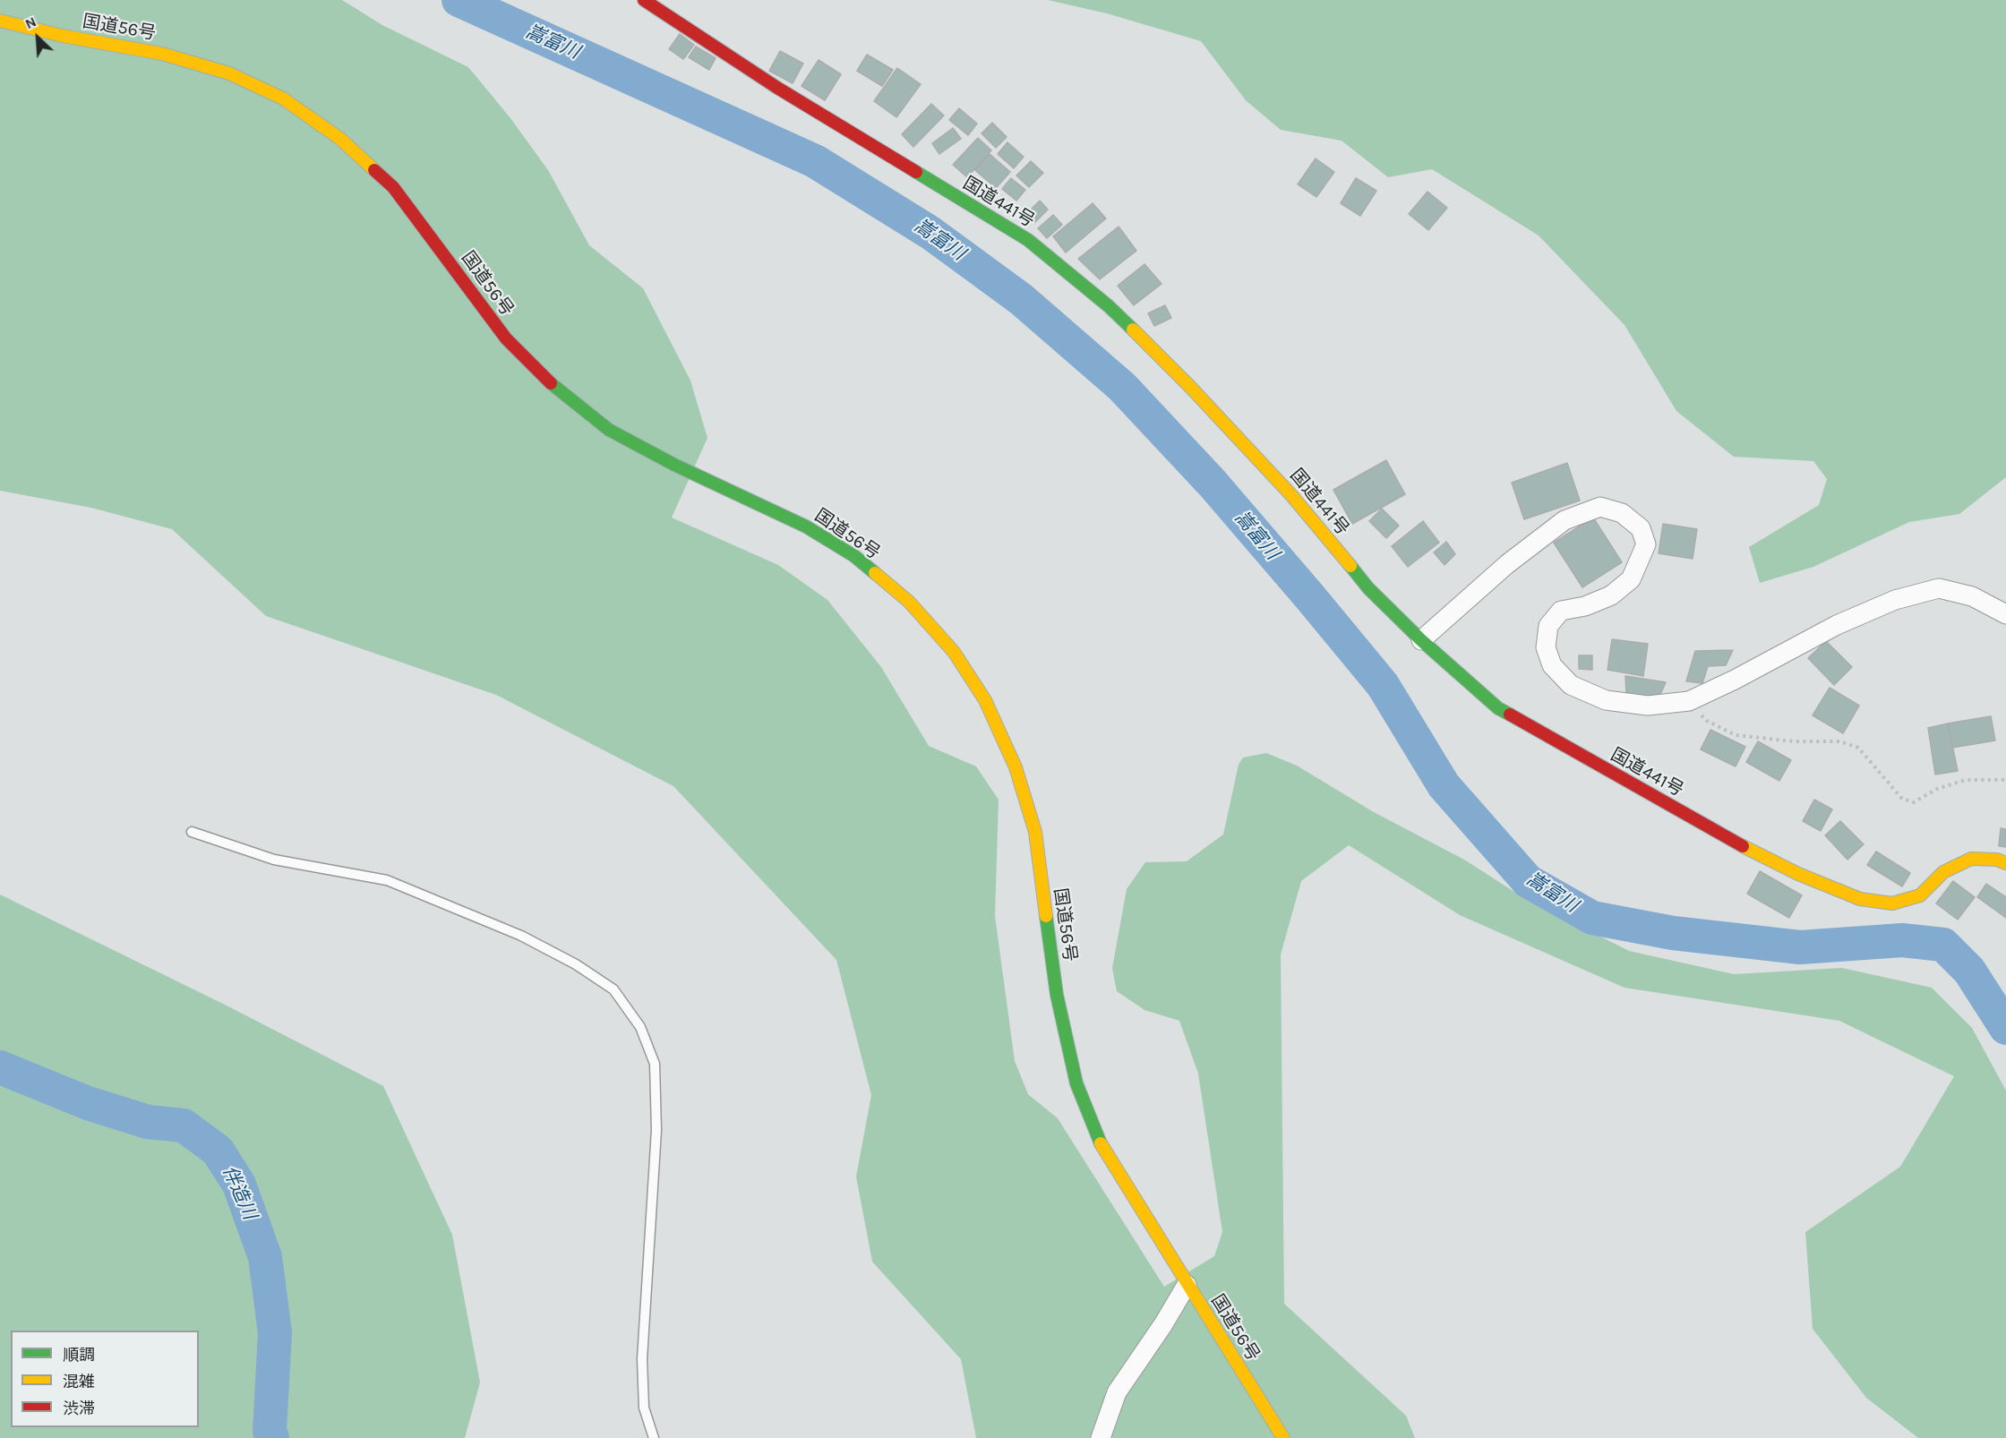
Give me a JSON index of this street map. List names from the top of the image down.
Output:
{
  "streets": {
    "highway": ["国道56号", "国道441号"]
  },
  "water": ["嵩富川", "伴造川"],
  "legend": ["順調", "混雑", "渋滞"],
  "north": "top left"
}
